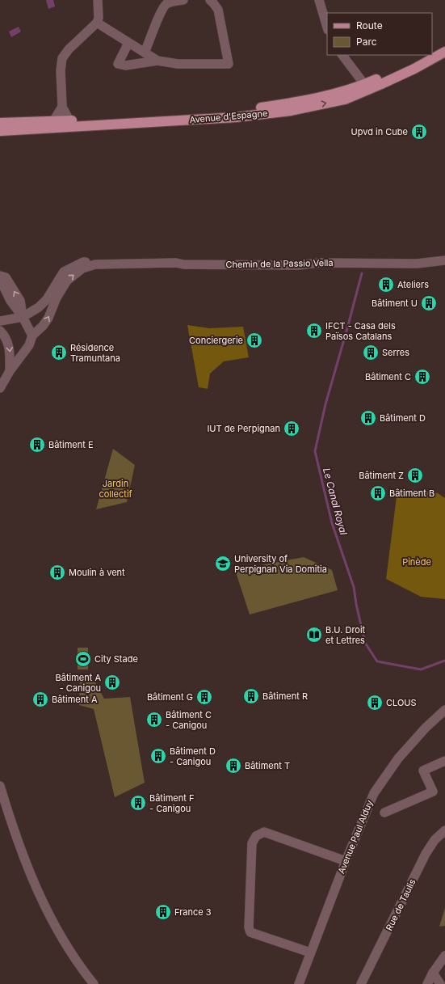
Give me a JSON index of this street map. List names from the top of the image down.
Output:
{
  "streets": {
    "main road": ["Avenue d'Espagne"],
    "street": ["Chemin de la Passio Vella", "Avenue Paul Alduy", "Rue de Taulis"]
  },
  "water": ["Le Canal Royal"],
  "parks": ["Jardin collectif", "Pinède"],
  "places": {
    "building": [
      "Upvd in Cube",
      "Ateliers",
      "Bâtiment U",
      "IFCT - Casa dels Països Catalans",
      "Conciergerie",
      "Résidence Tramuntana",
      "Serres",
      "Bâtiment C",
      "Bâtiment D",
      "IUT de Perpignan",
      "Bâtiment E",
      "Bâtiment Z",
      "Bâtiment B",
      "Moulin à vent",
      "Bâtiment A - Canigou",
      "Bâtiment R",
      "Bâtiment G",
      "Bâtiment A",
      "CLOUS",
      "Bâtiment C - Canigou",
      "Bâtiment D - Canigou",
      "Bâtiment T",
      "Bâtiment F - Canigou",
      "France 3"
    ],
    "school or university": ["University of Perpignan Via Domitia"],
    "library": ["B.U. Droit et Lettres"],
    "sports": ["City Stade"]
  },
  "legend": ["Route", "Parc"]
}
